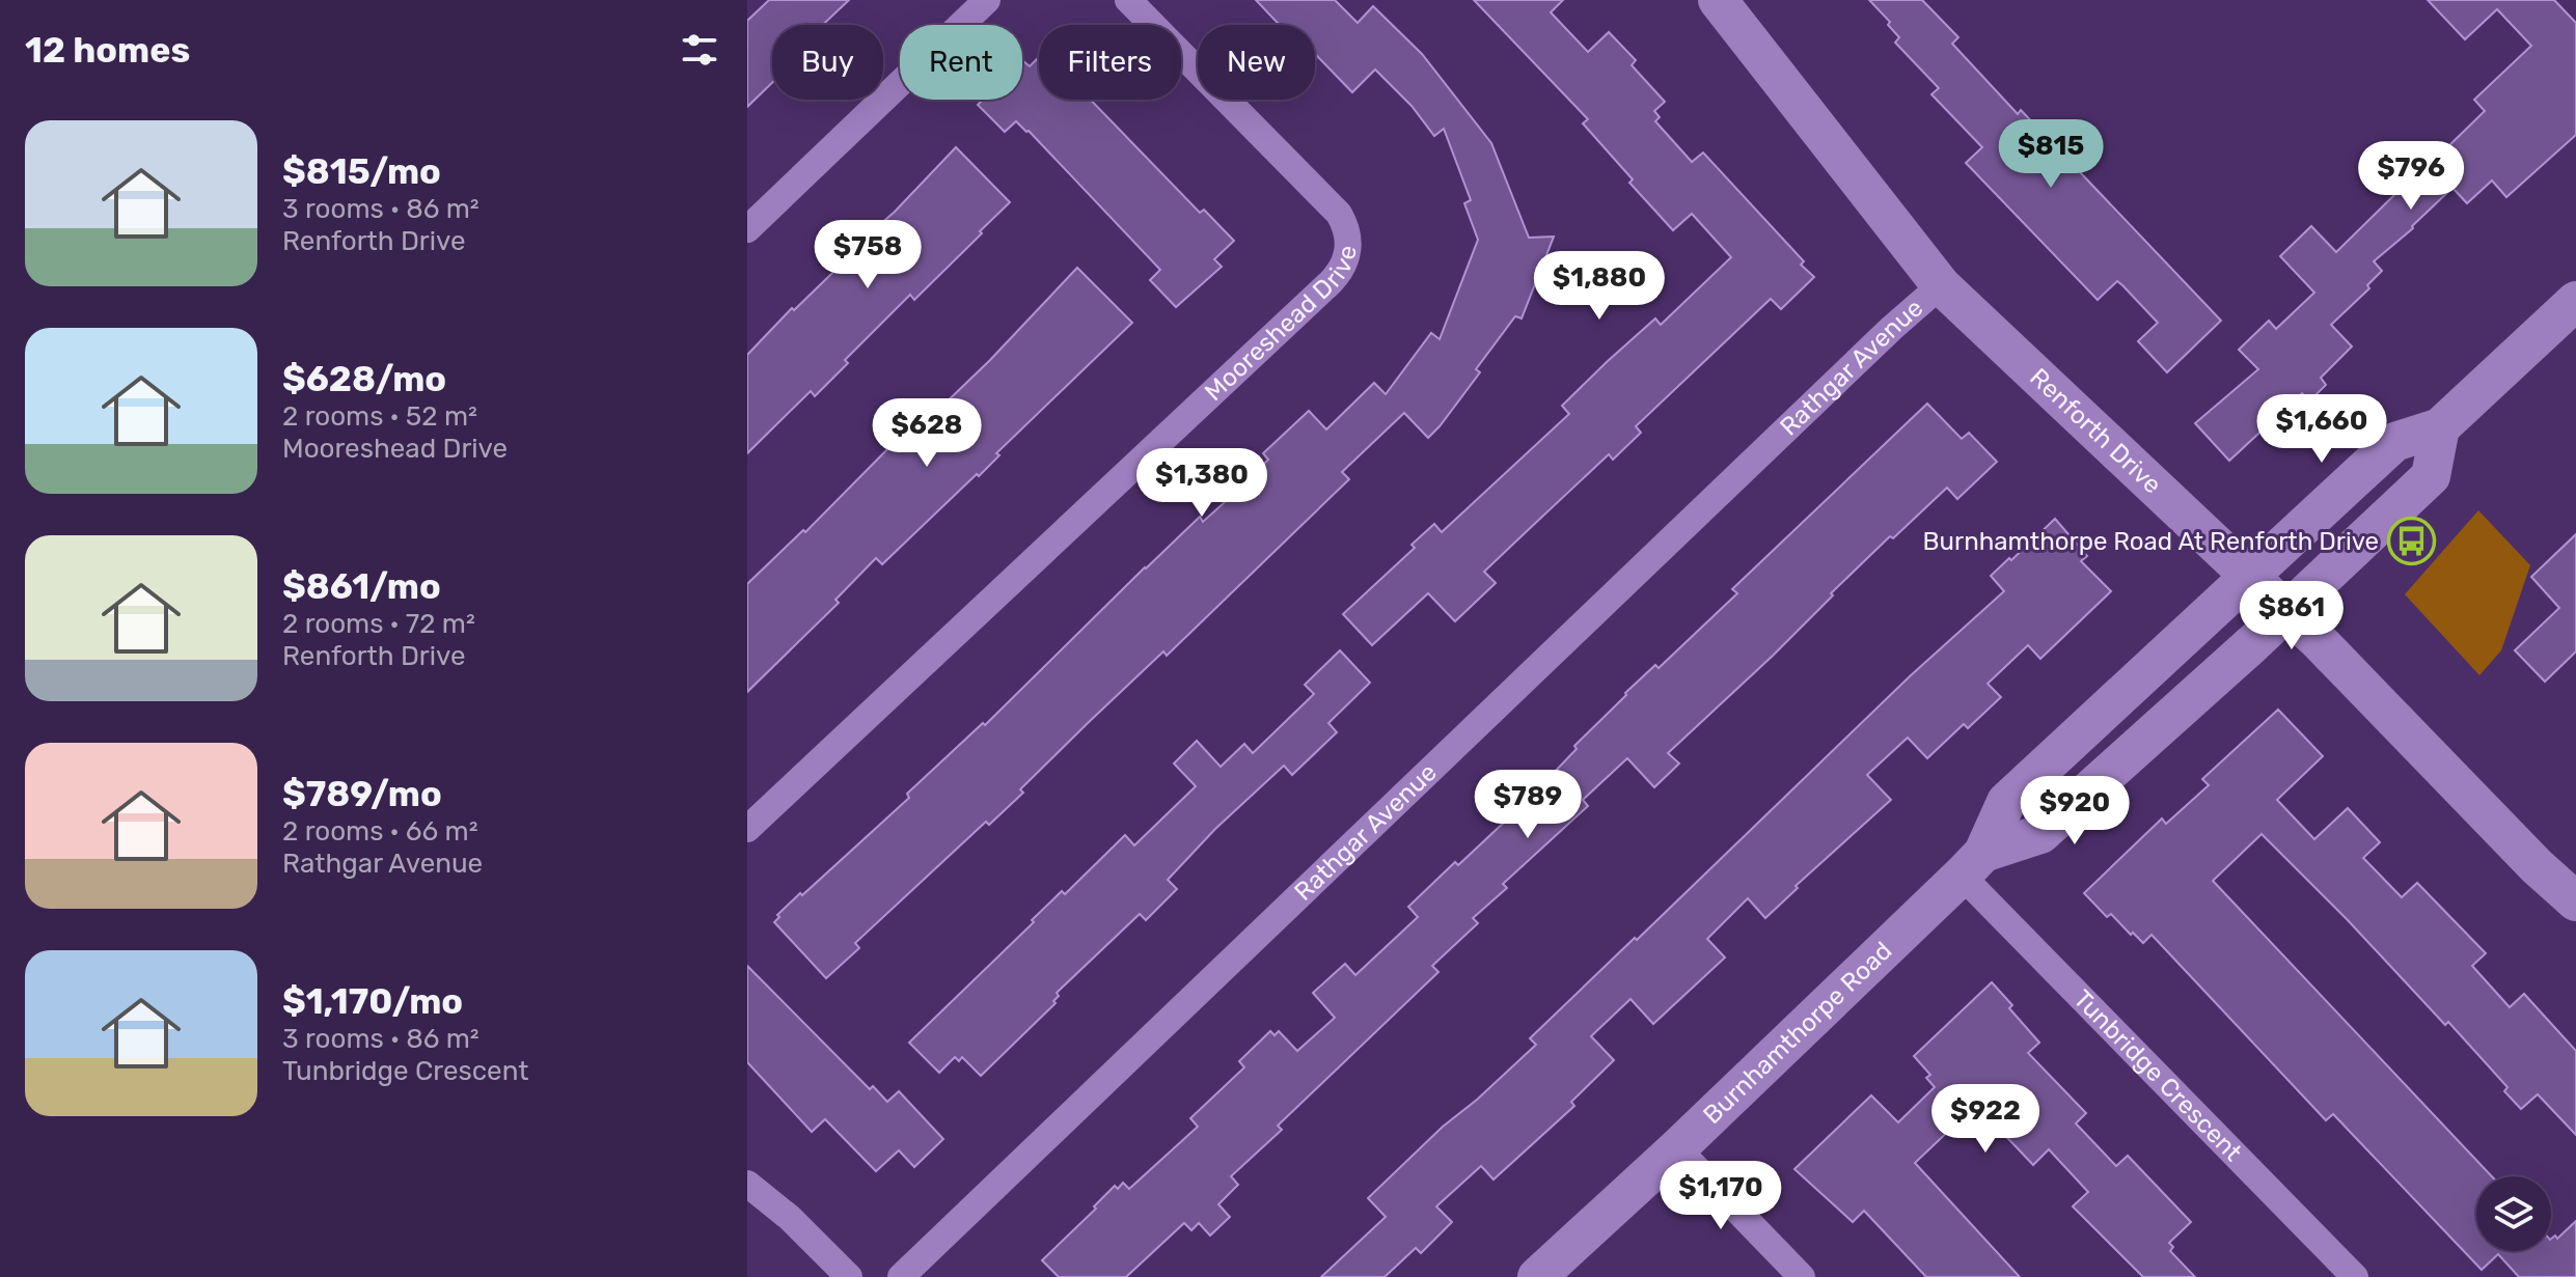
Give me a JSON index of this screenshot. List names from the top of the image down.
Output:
{
  "streets": {
    "main road": ["Renforth Drive", "Burnhamthorpe Road"],
    "street": ["Mooreshead Drive", "Rathgar Avenue", "Tunbridge Crescent"]
  },
  "crossings": [
    ["Rathgar Avenue", "Renforth Drive"],
    ["Renforth Drive", "Burnhamthorpe Road"],
    ["Burnhamthorpe Road", "Tunbridge Crescent"]
  ],
  "places": {
    "bus stop": ["Burnhamthorpe Road At Renforth Drive"]
  },
  "page": {
    "heading": "12 homes",
    "chip": [
      "Buy",
      "Rent",
      "Filters",
      "New"
    ],
    "list": [
      {
        "name": "$815/mo",
        "note": "3 rooms · 86 m² · Renforth Drive"
      },
      {
        "name": "$628/mo",
        "note": "2 rooms · 52 m² · Mooreshead Drive"
      },
      {
        "name": "$861/mo",
        "note": "2 rooms · 72 m² · Renforth Drive"
      },
      {
        "name": "$789/mo",
        "note": "2 rooms · 66 m² · Rathgar Avenue"
      },
      {
        "name": "$1,170/mo",
        "note": "3 rooms · 86 m² · Tunbridge Crescent"
      }
    ],
    "price": [
      "$815",
      "$796",
      "$758",
      "$1,880",
      "$1,660",
      "$628",
      "$1,380",
      "$861",
      "$789",
      "$920",
      "$922",
      "$1,170"
    ]
  }
}
